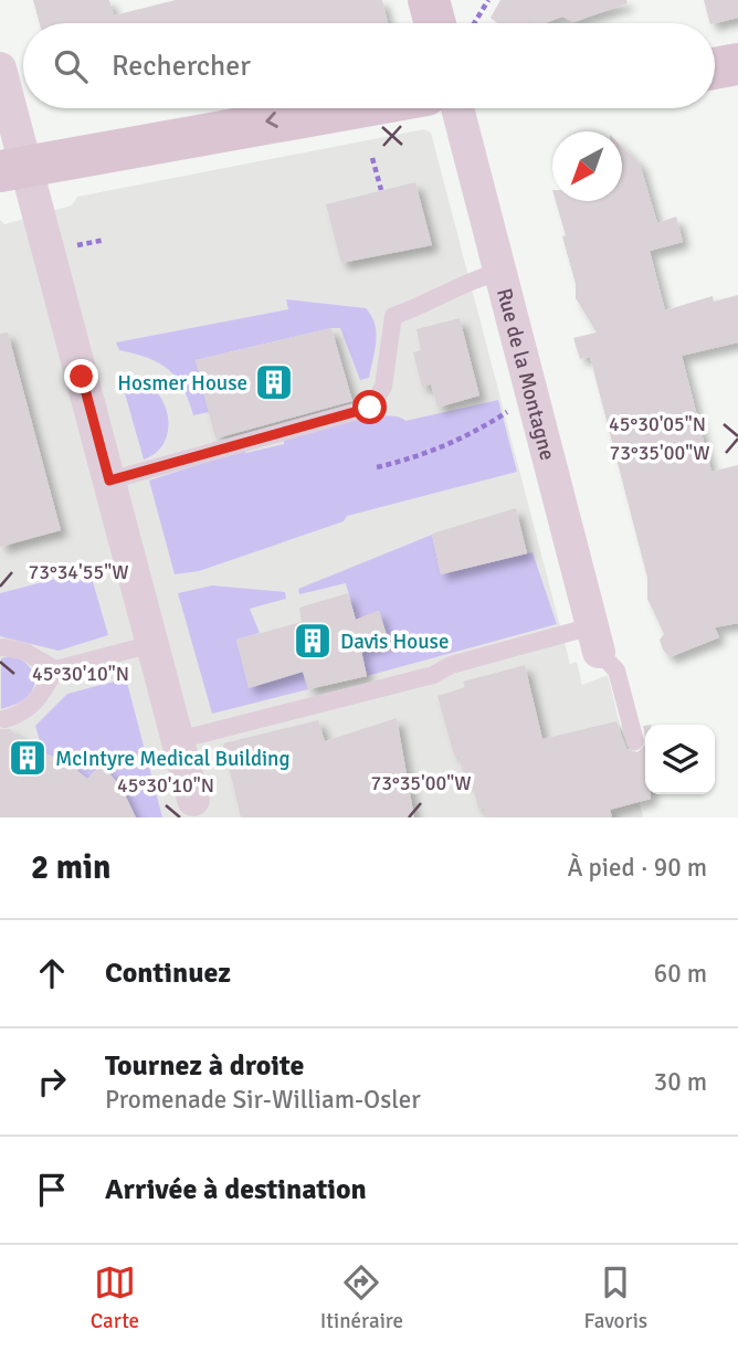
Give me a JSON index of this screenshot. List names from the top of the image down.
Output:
{
  "streets": {
    "street": ["Rue de la Montagne"]
  },
  "places": {
    "building": ["Hosmer House", "Davis House", "McIntyre Medical Building"]
  },
  "north": "bottom left",
  "page": {
    "search": "Rechercher",
    "heading": ["2 min", "À pied · 90 m"],
    "list": [
      ["Continuez", "60 m"],
      ["Tournez à droite", "Promenade Sir-William-Osler", "30 m"],
      "Arrivée à destination"
    ],
    "nav": ["Carte", "Itinéraire", "Favoris"]
  },
  "coordinates": [
    "45°30'05\"N",
    "73°35'00\"W",
    "73°34'55\"W",
    "45°30'10\"N"
  ]
}
